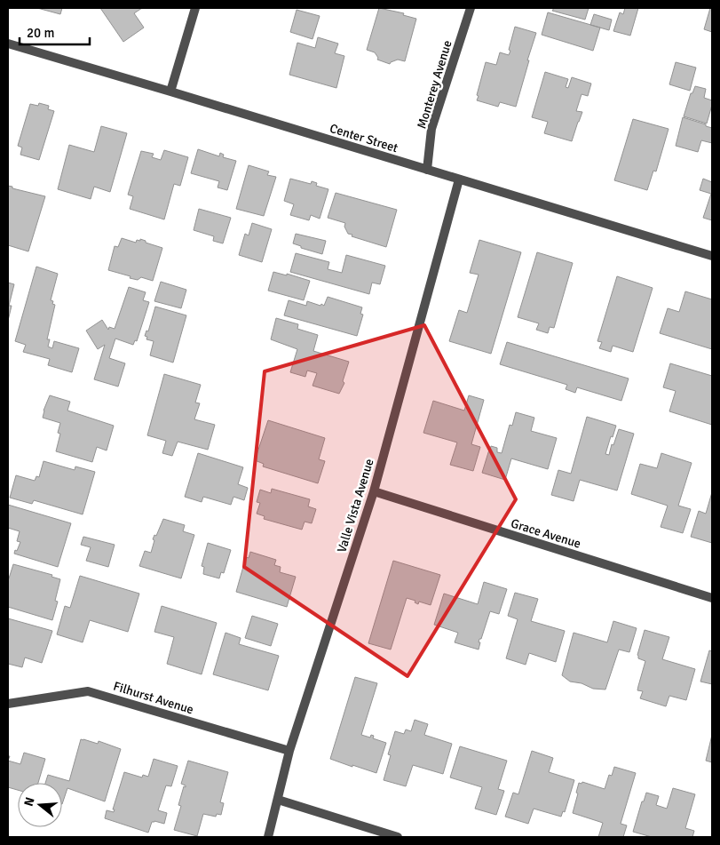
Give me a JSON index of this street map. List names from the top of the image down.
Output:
{
  "streets": {
    "street": [
      "Monterey Avenue",
      "Center Street",
      "Valle Vista Avenue",
      "Grace Avenue",
      "Filhurst Avenue"
    ]
  },
  "crossings": [
    ["Monterey Avenue", "Center Street"],
    ["Center Street", "Valle Vista Avenue"],
    ["Valle Vista Avenue", "Grace Avenue"],
    ["Valle Vista Avenue", "Filhurst Avenue"]
  ],
  "scale_bar": "20 m",
  "north": "left"
}
